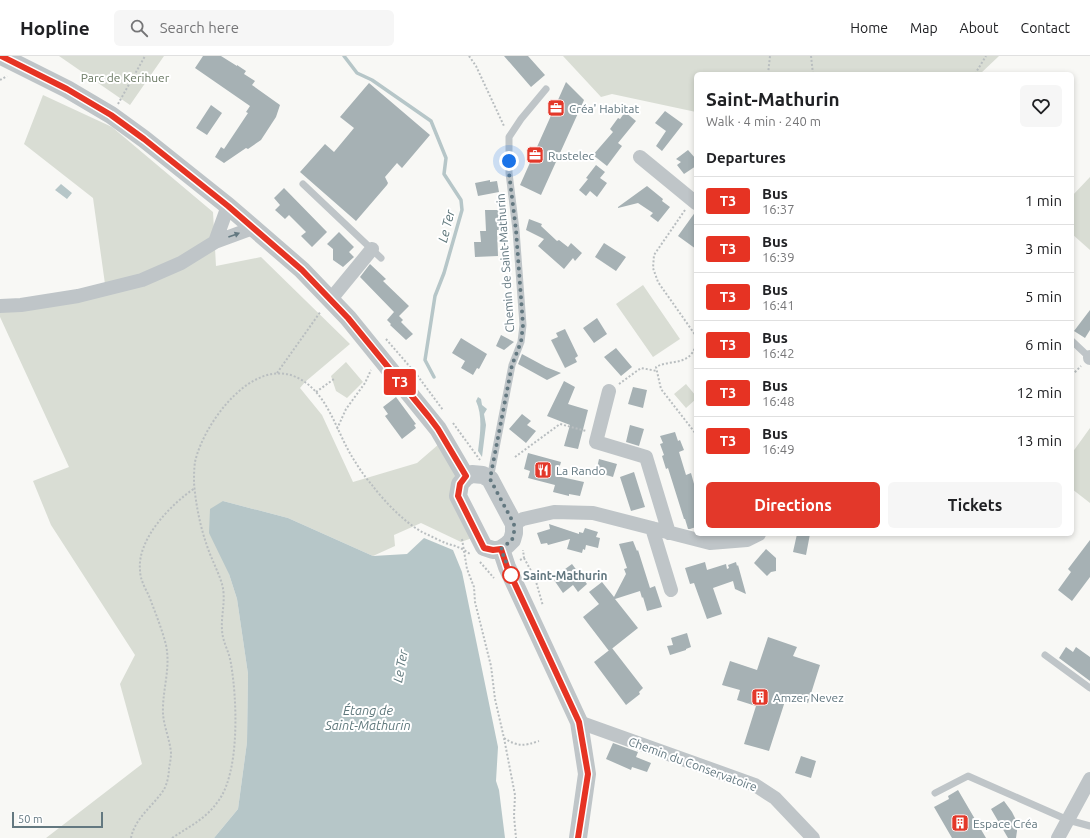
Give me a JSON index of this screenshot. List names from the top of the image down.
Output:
{
  "streets": {
    "street": ["Chemin du Conservatoire"],
    "lane": ["Chemin de Saint-Mathurin"]
  },
  "water": ["Le Ter", "Étang de Saint-Mathurin"],
  "parks": ["Parc de Kerihuer"],
  "places": {
    "office": ["Créa' Habitat", "Rustelec"],
    "restaurant": ["La Rando"],
    "other": ["Saint-Mathurin"],
    "building": ["Amzer Nevez", "Espace Créa"]
  },
  "lines": ["bus line T3"],
  "scale_bar": "50 m",
  "page": {
    "header": "Hopline",
    "search": "Search here",
    "nav": [
      "Home",
      "Map",
      "About",
      "Contact"
    ],
    "on_map": "T3",
    "heading": [
      ["Saint-Mathurin", "Walk · 4 min · 240 m"],
      "Departures"
    ],
    "list": [
      {
        "mark": "T3",
        "name": "Bus",
        "note": "16:37",
        "value": "1 min"
      },
      {
        "mark": "T3",
        "name": "Bus",
        "note": "16:39",
        "value": "3 min"
      },
      {
        "mark": "T3",
        "name": "Bus",
        "note": "16:41",
        "value": "5 min"
      },
      {
        "mark": "T3",
        "name": "Bus",
        "note": "16:42",
        "value": "6 min"
      },
      {
        "mark": "T3",
        "name": "Bus",
        "note": "16:48",
        "value": "12 min"
      },
      {
        "mark": "T3",
        "name": "Bus",
        "note": "16:49",
        "value": "13 min"
      }
    ],
    "buttons": ["Directions", "Tickets"],
    "scale": "50 m"
  }
}
